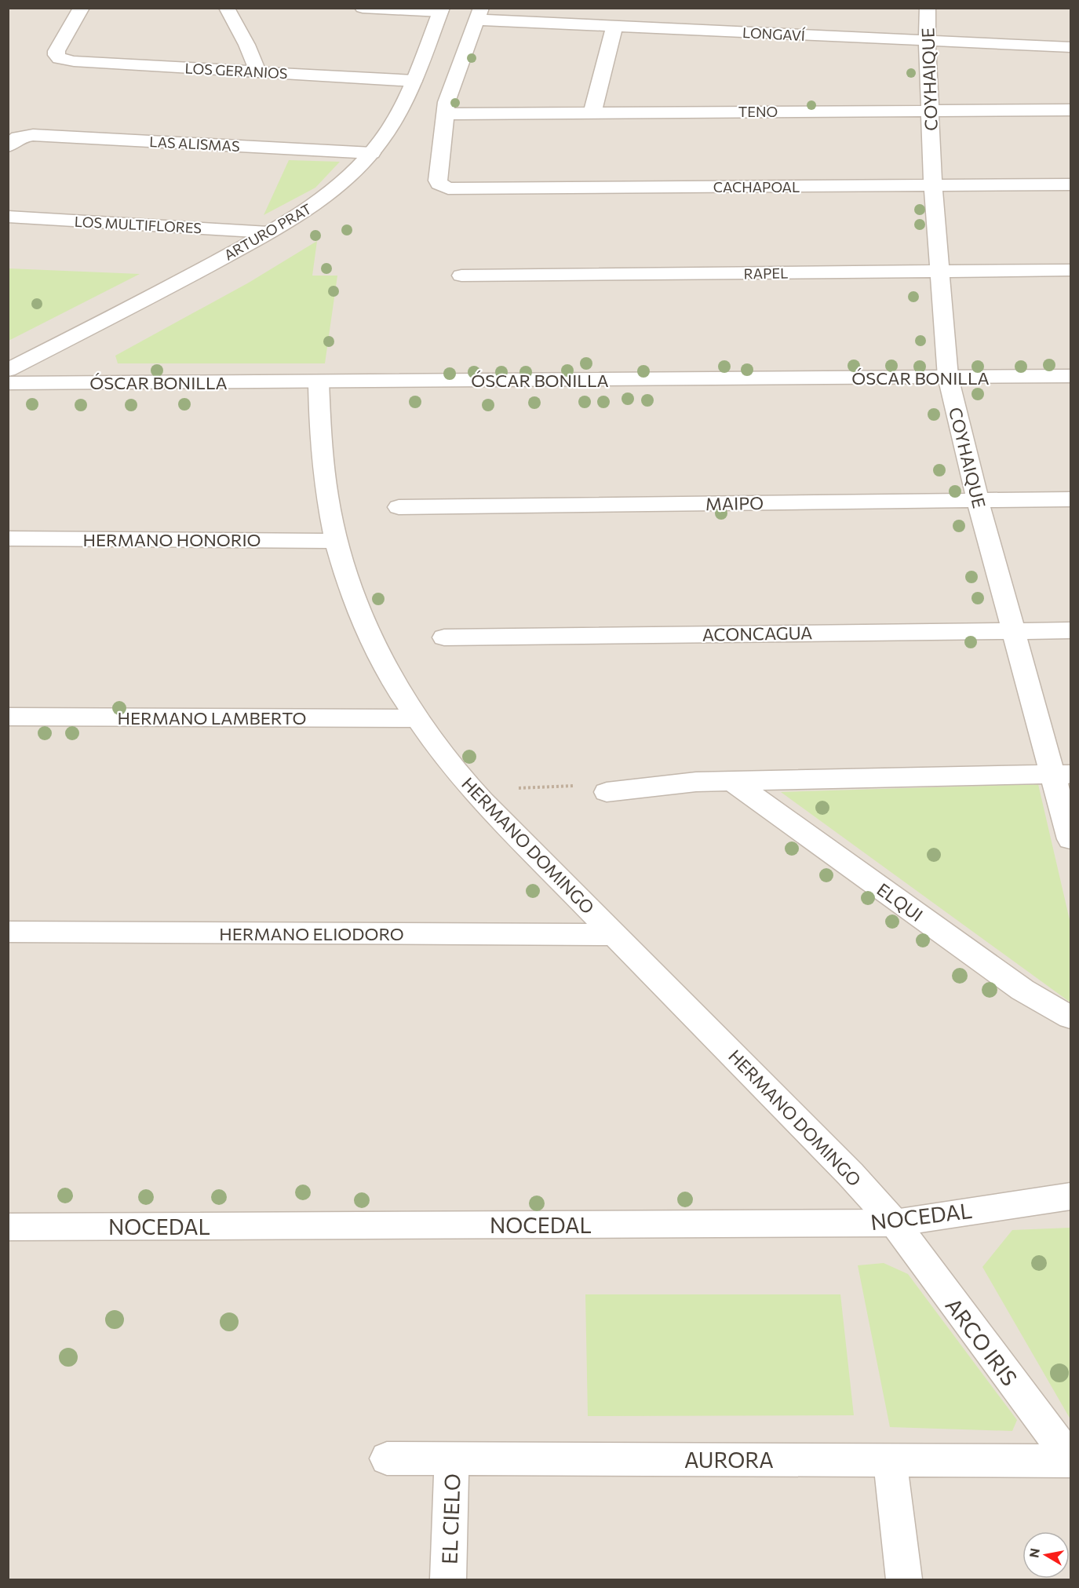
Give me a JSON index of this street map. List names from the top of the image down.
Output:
{
  "streets": {
    "street": [
      "LONGAVÍ",
      "LOS GERANIOS",
      "COYHAIQUE",
      "TENO",
      "LAS ALISMAS",
      "CACHAPOAL",
      "LOS MULTIFLORES",
      "ARTURO PRAT",
      "RAPEL",
      "ÓSCAR BONILLA",
      "MAIPO",
      "HERMANO HONORIO",
      "ACONCAGUA",
      "HERMANO LAMBERTO",
      "HERMANO DOMINGO",
      "ELQUI",
      "HERMANO ELIODORO",
      "NOCEDAL",
      "ARCO IRIS",
      "AURORA",
      "EL CIELO"
    ]
  },
  "crossings": [
    ["LONGAVÍ", "COYHAIQUE"],
    ["LOS GERANIOS", "ARTURO PRAT"],
    ["COYHAIQUE", "TENO"],
    ["COYHAIQUE", "CACHAPOAL"],
    ["COYHAIQUE", "RAPEL"],
    ["COYHAIQUE", "ÓSCAR BONILLA"],
    ["COYHAIQUE", "MAIPO"],
    ["COYHAIQUE", "ACONCAGUA"],
    ["TENO", "CACHAPOAL"],
    ["LAS ALISMAS", "ARTURO PRAT"],
    ["LOS MULTIFLORES", "ARTURO PRAT"],
    ["ÓSCAR BONILLA", "HERMANO DOMINGO"],
    ["HERMANO HONORIO", "HERMANO DOMINGO"],
    ["HERMANO LAMBERTO", "HERMANO DOMINGO"],
    ["HERMANO DOMINGO", "HERMANO ELIODORO"],
    ["HERMANO DOMINGO", "NOCEDAL"],
    ["HERMANO DOMINGO", "ARCO IRIS"],
    ["NOCEDAL", "ARCO IRIS"],
    ["ARCO IRIS", "AURORA"],
    ["AURORA", "EL CIELO"]
  ],
  "north": "left"
}
